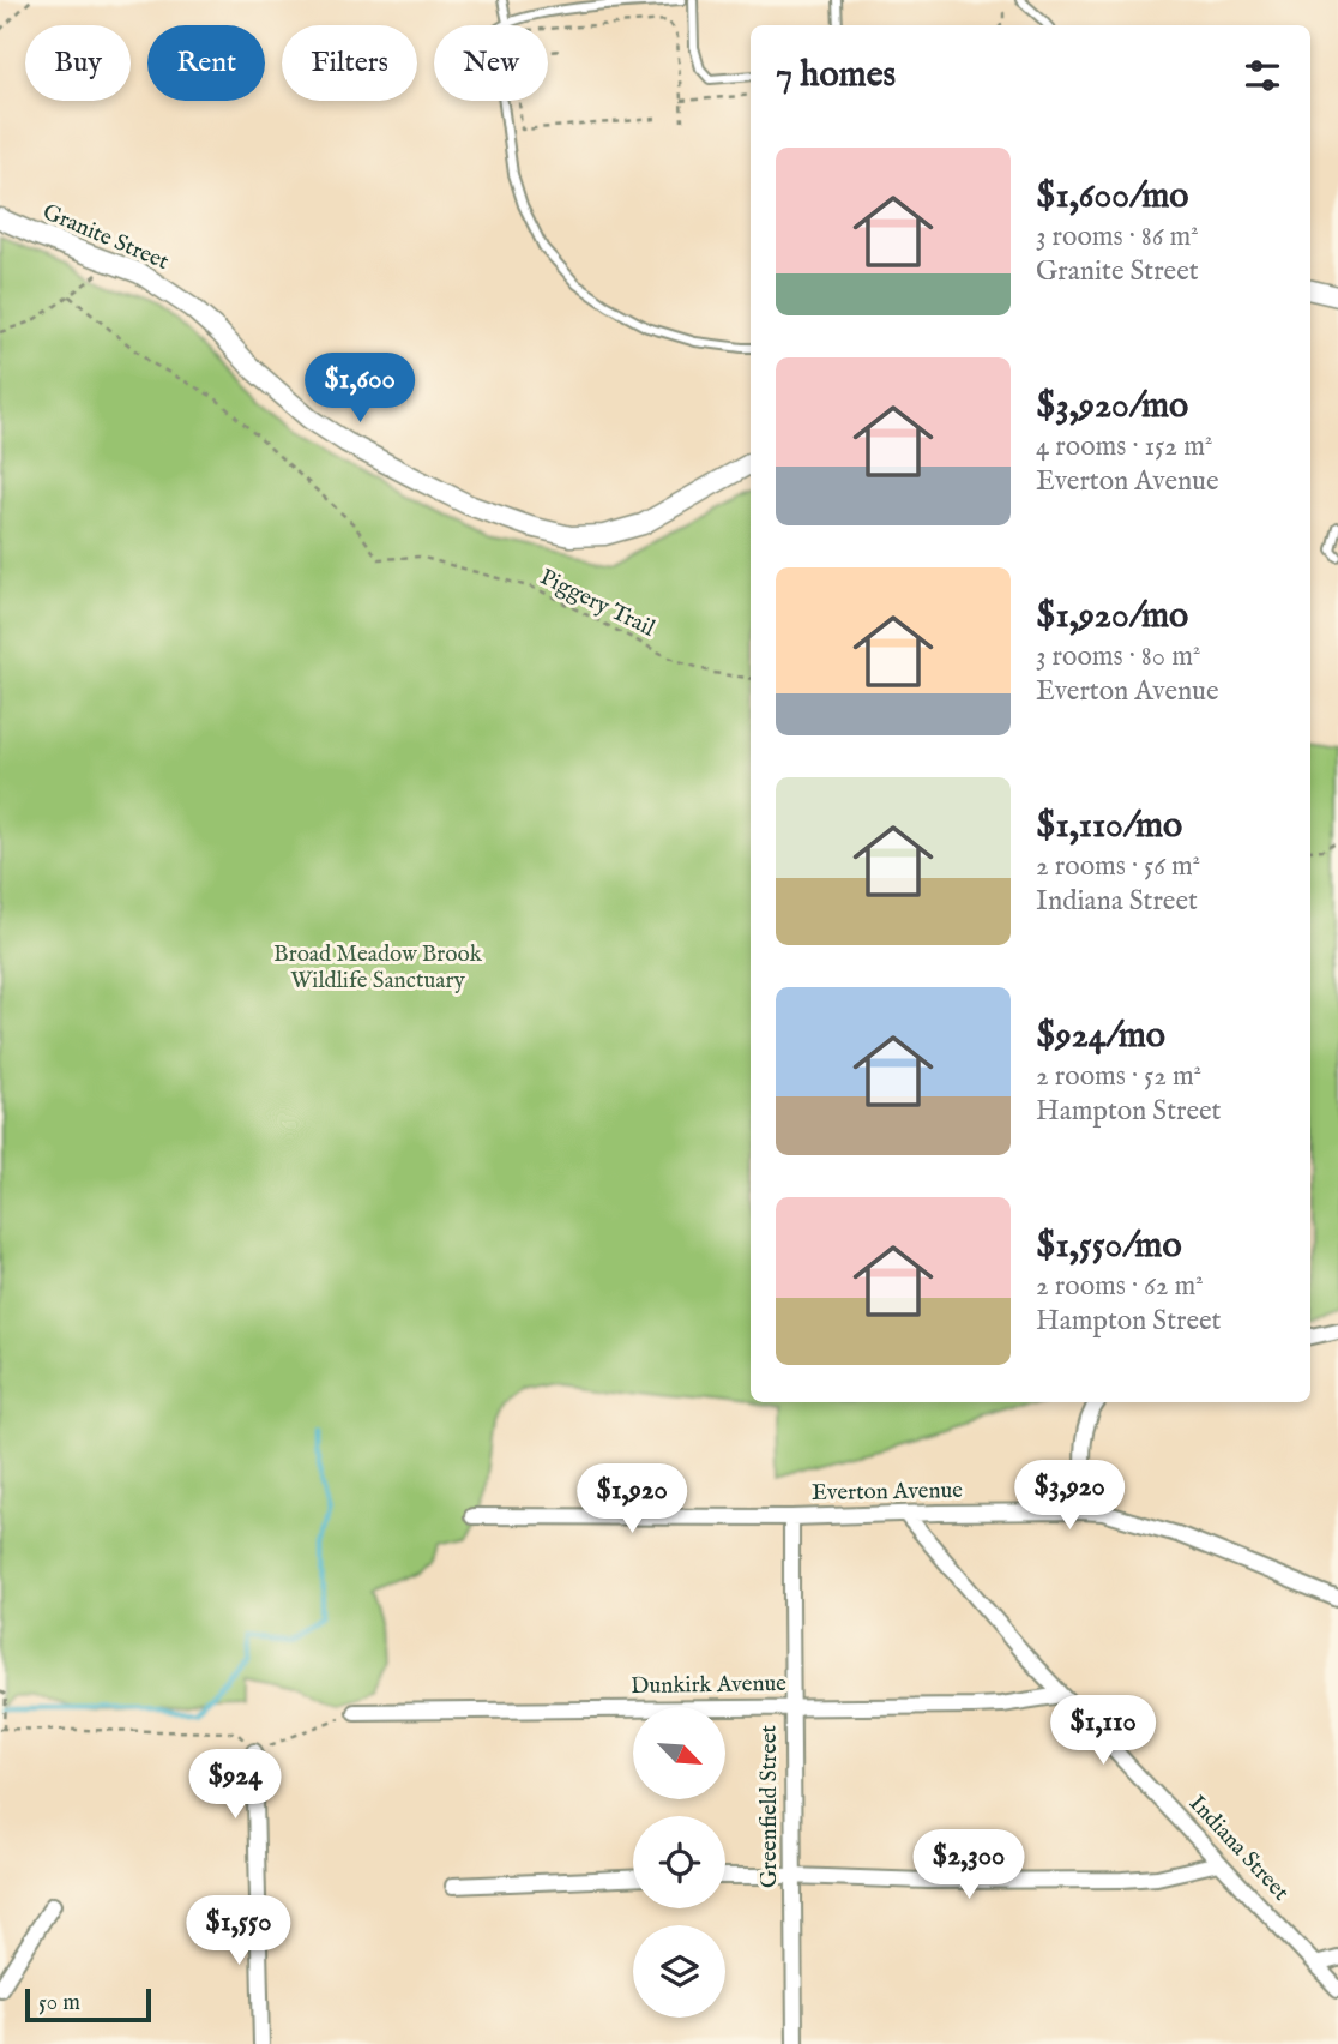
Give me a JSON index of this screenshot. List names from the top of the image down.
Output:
{
  "streets": {
    "street": [
      "Granite Street",
      "Everton Avenue",
      "Dunkirk Avenue",
      "Greenfield Street",
      "Indiana Street"
    ],
    "path": ["Piggery Trail"]
  },
  "crossings": [
    ["Everton Avenue", "Greenfield Street"],
    ["Everton Avenue", "Indiana Street"],
    ["Dunkirk Avenue", "Greenfield Street"],
    ["Dunkirk Avenue", "Indiana Street"]
  ],
  "parks": ["Broad Meadow Brook Wildlife Sanctuary"],
  "scale_bar": "50 m",
  "north": "bottom right",
  "page": {
    "chip": [
      "Buy",
      "Rent",
      "Filters",
      "New"
    ],
    "heading": "7 homes",
    "list": [
      {
        "name": "$1,600/mo",
        "note": "3 rooms · 86 m² · Granite Street"
      },
      {
        "name": "$3,920/mo",
        "note": "4 rooms · 152 m² · Everton Avenue"
      },
      {
        "name": "$1,920/mo",
        "note": "3 rooms · 80 m² · Everton Avenue"
      },
      {
        "name": "$1,110/mo",
        "note": "2 rooms · 56 m² · Indiana Street"
      },
      {
        "name": "$924/mo",
        "note": "2 rooms · 52 m² · Hampton Street"
      },
      {
        "name": "$1,550/mo",
        "note": "2 rooms · 62 m² · Hampton Street"
      }
    ],
    "price": [
      "$1,600",
      "$3,920",
      "$1,920",
      "$1,110",
      "$924",
      "$2,300",
      "$1,550"
    ],
    "scale": "50 m"
  }
}
